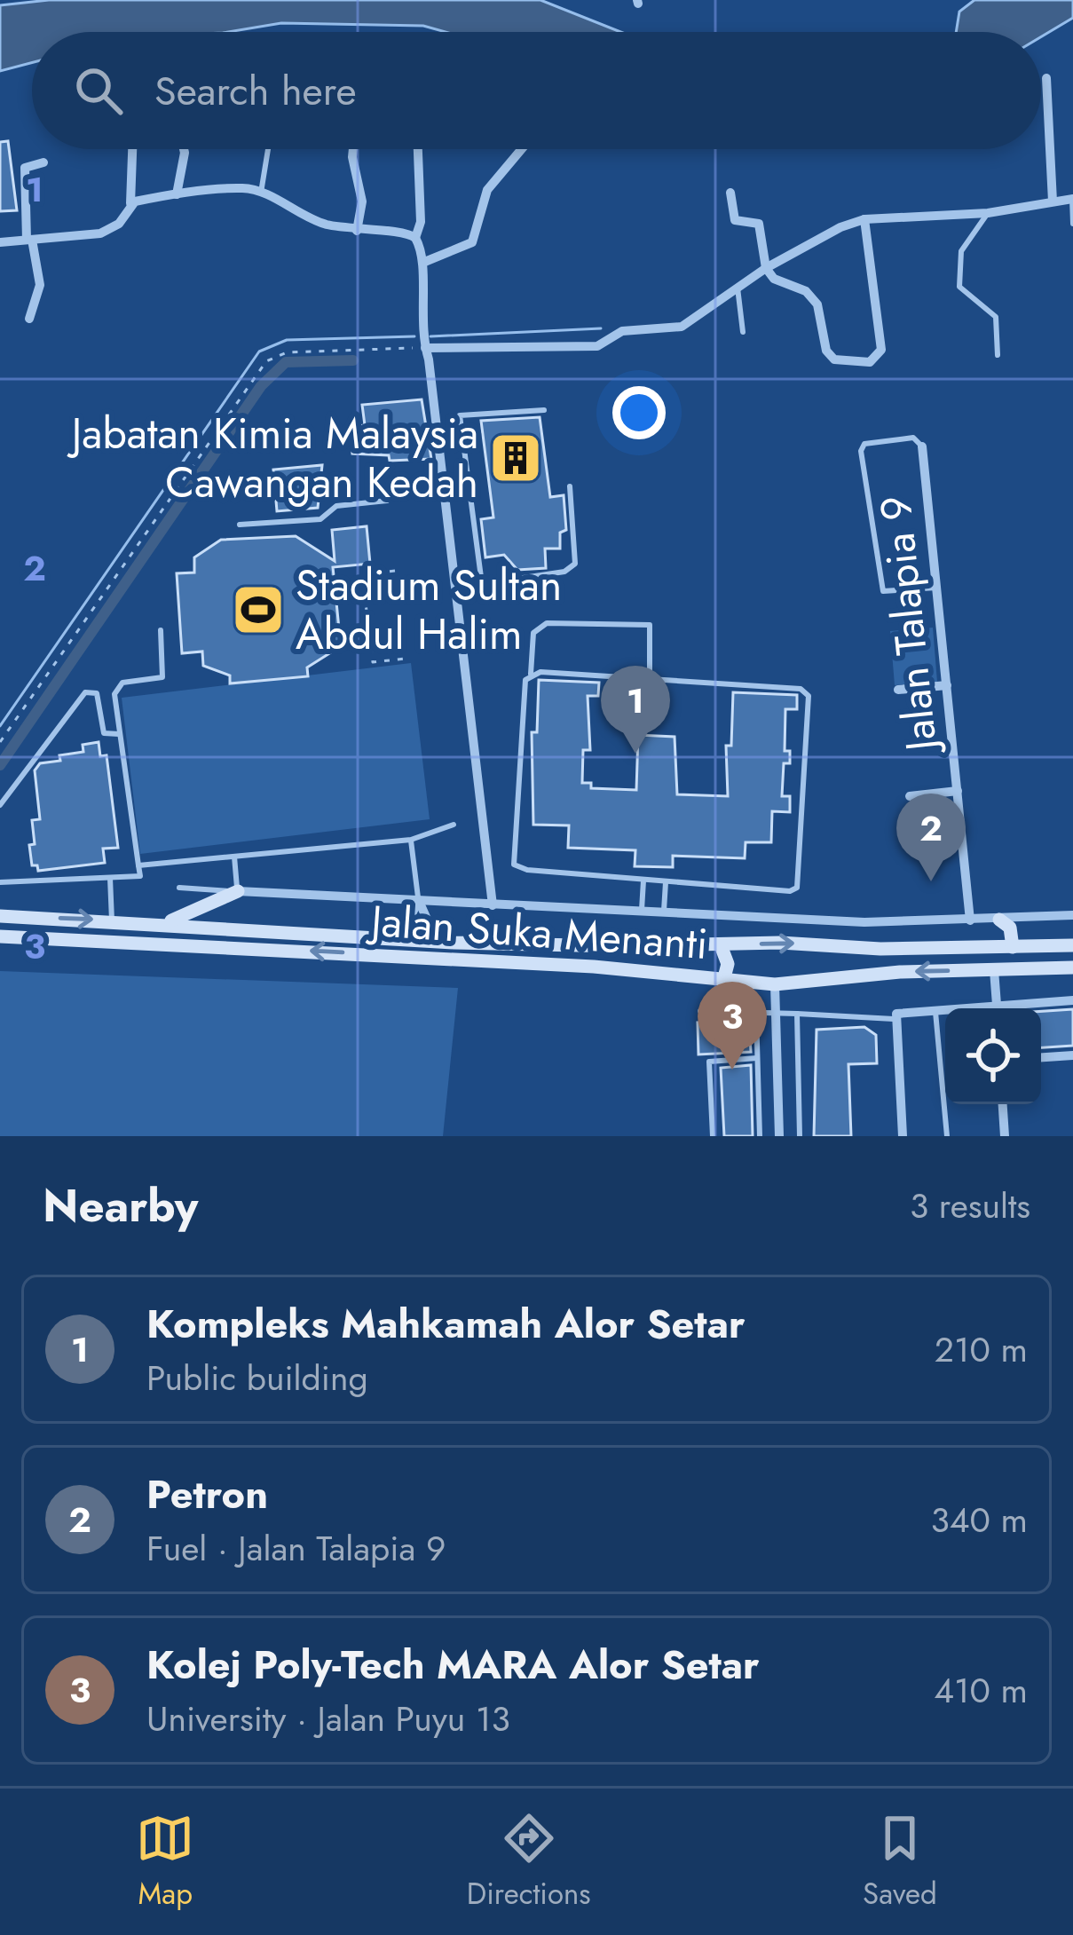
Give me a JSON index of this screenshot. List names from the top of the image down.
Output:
{
  "streets": {
    "main road": ["Jalan Suka Menanti"],
    "street": ["Jalan Talapia 9"]
  },
  "places": {
    "building": ["Jabatan Kimia Malaysia Cawangan Kedah"],
    "sports": ["Stadium Sultan Abdul Halim"]
  },
  "page": {
    "search": "Search here",
    "pins": ["1", "2", "3"],
    "heading": ["Nearby", "3 results"],
    "list": [
      {
        "mark": "1",
        "name": "Kompleks Mahkamah Alor Setar",
        "note": "Public building",
        "value": "210 m"
      },
      {
        "mark": "2",
        "name": "Petron",
        "note": "Fuel · Jalan Talapia 9",
        "value": "340 m"
      },
      {
        "mark": "3",
        "name": "Kolej Poly-Tech MARA Alor Setar",
        "note": "University · Jalan Puyu 13",
        "value": "410 m"
      }
    ],
    "nav": ["Map", "Directions", "Saved"]
  },
  "grid": {
    "rows": ["1", "2", "3"]
  }
}
